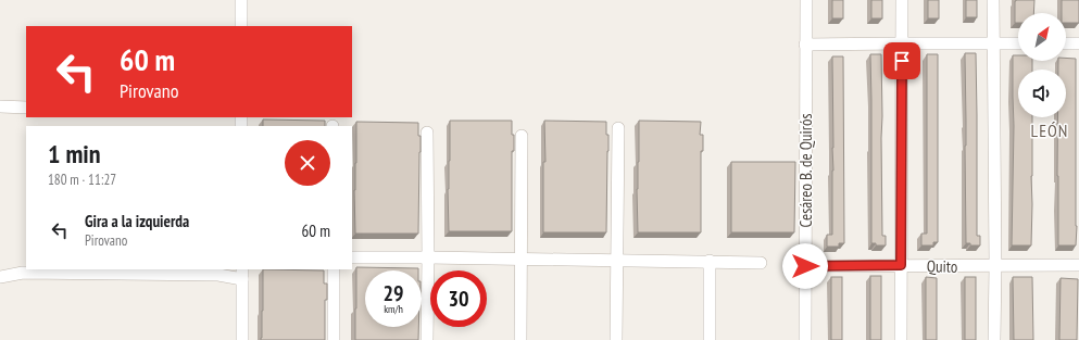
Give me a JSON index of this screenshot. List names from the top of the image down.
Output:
{
  "streets": {
    "street": ["Cesáreo B. de Quirós", "Quito"]
  },
  "crossings": [
    ["Cesáreo B. de Quirós", "Quito"]
  ],
  "districts": ["LEÓN"],
  "north": "top right",
  "page": {
    "turn": ["60 m", "Pirovano"],
    "heading": ["1 min", "180 m · 11:27"],
    "list": [
      {
        "name": "Gira a la izquierda",
        "note": "Pirovano",
        "value": "60 m"
      }
    ],
    "speed": "29 km/h",
    "limit": "30"
  }
}
